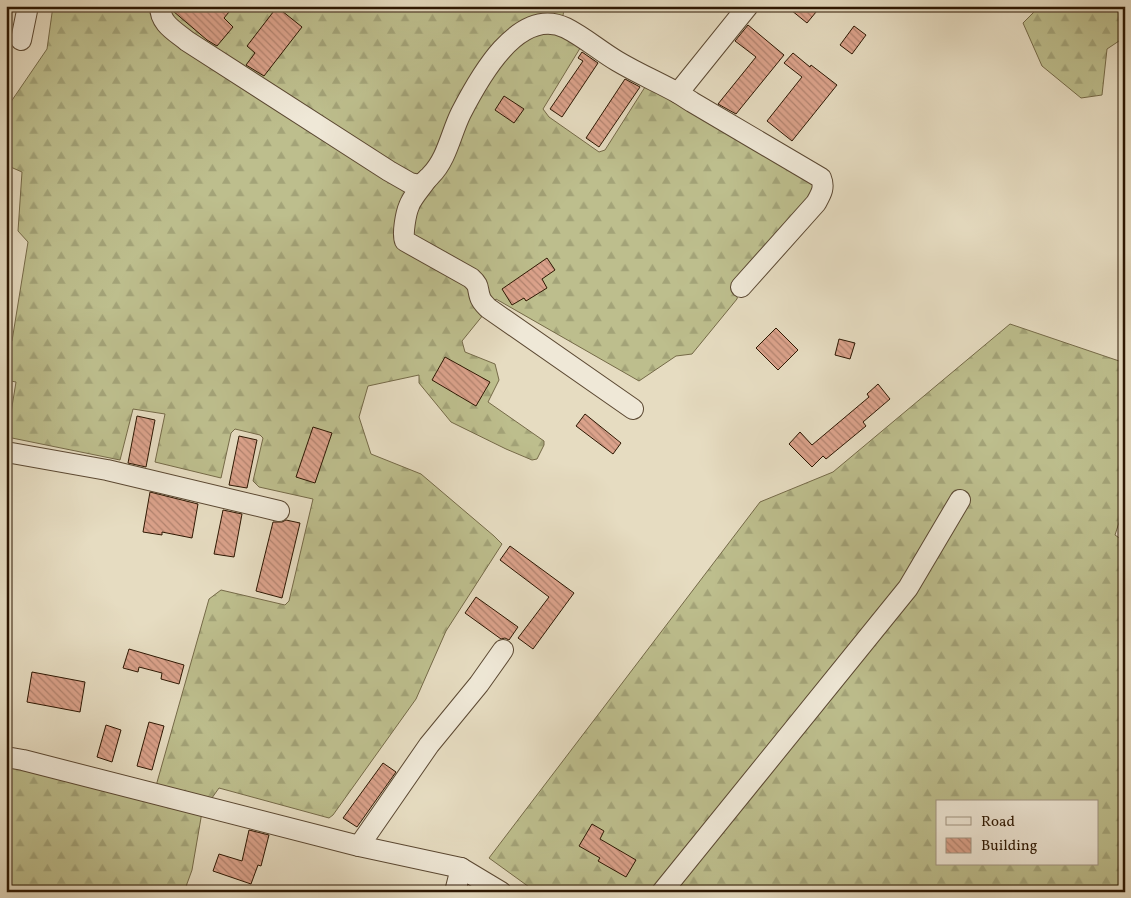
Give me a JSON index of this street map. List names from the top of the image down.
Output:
{
  "legend": ["Road", "Building"]
}
